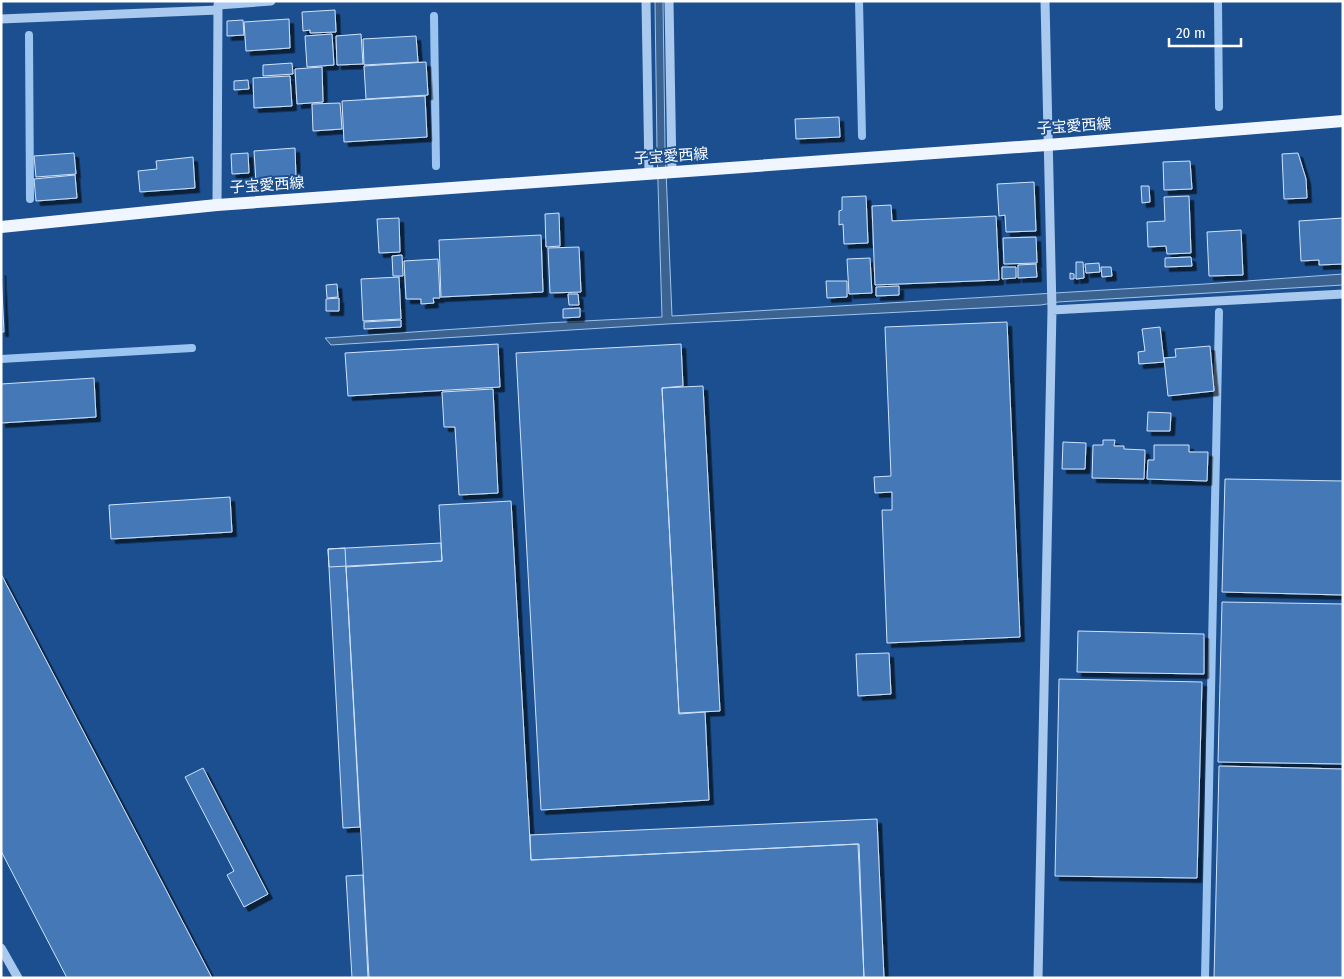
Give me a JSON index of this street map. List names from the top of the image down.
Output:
{
  "streets": {
    "main road": ["子宝愛西線"]
  },
  "scale_bar": "20 m"
}
